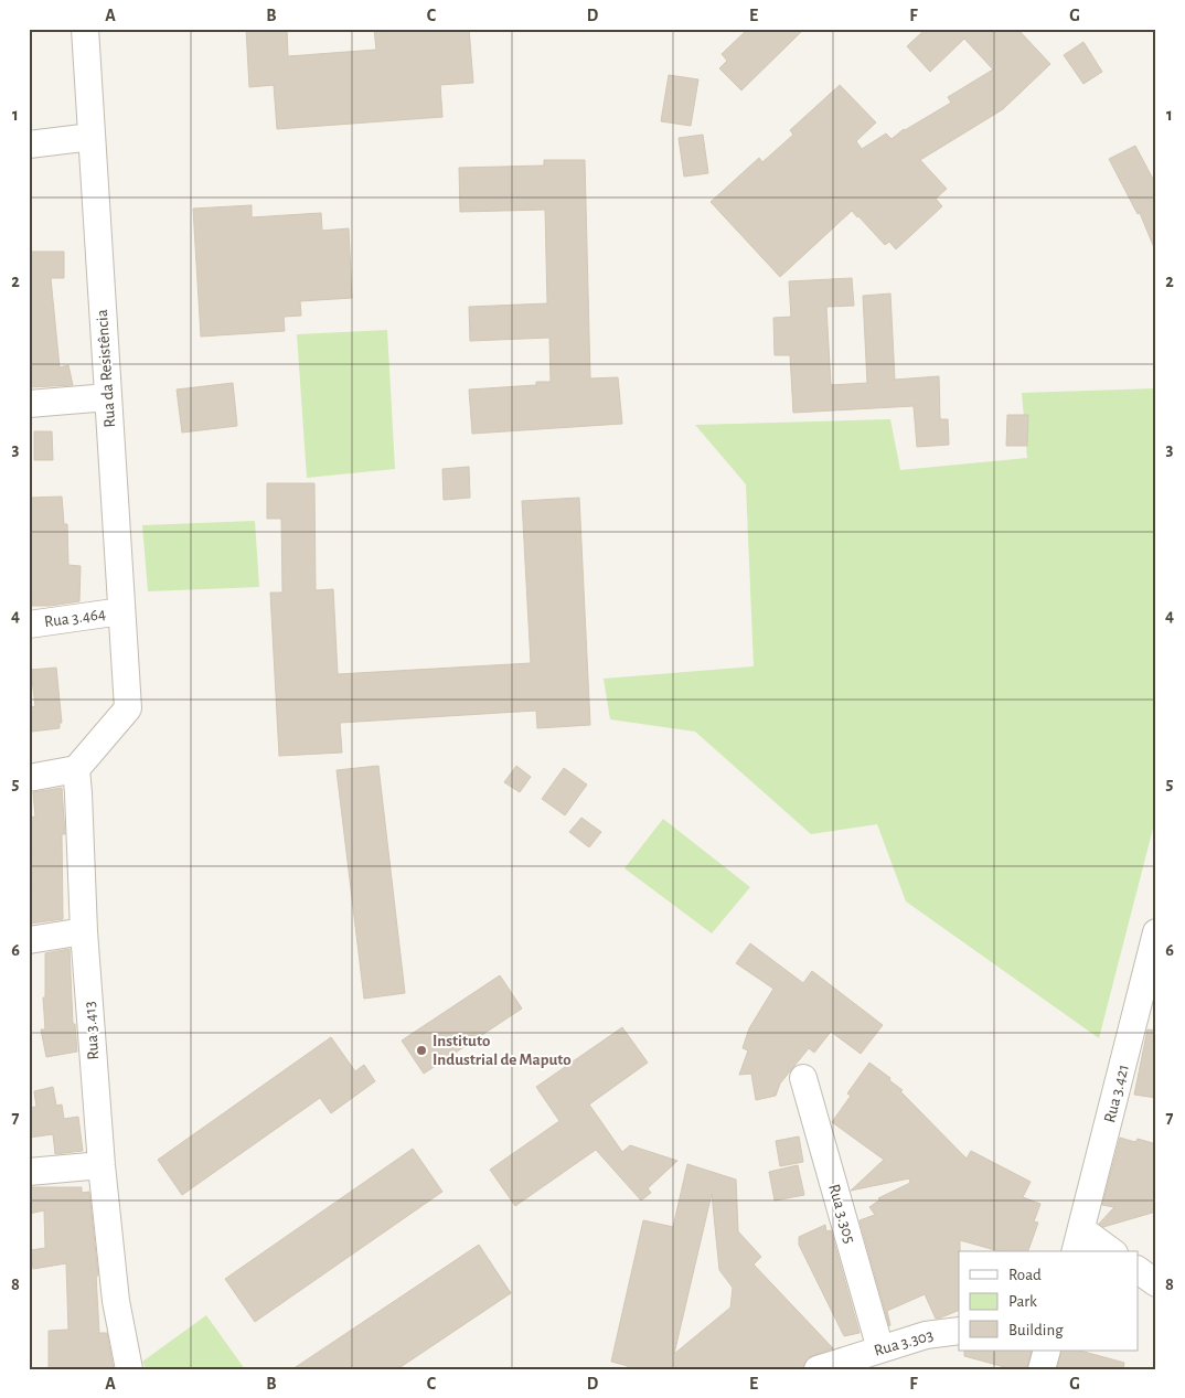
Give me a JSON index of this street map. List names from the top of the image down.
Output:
{
  "streets": {
    "street": [
      "Rua da Resistência",
      "Rua 3.464",
      "Rua 3.413",
      "Rua 3.421",
      "Rua 3.305",
      "Rua 3.303"
    ]
  },
  "crossings": [
    ["Rua da Resistência", "Rua 3.464"],
    ["Rua da Resistência", "Rua 3.413"],
    ["Rua 3.305", "Rua 3.303"]
  ],
  "places": ["Instituto Industrial de Maputo"],
  "legend": ["Road", "Park", "Building"],
  "grid": {
    "columns": [
      "A",
      "B",
      "C",
      "D",
      "E",
      "F",
      "G"
    ],
    "rows": [
      "1",
      "2",
      "3",
      "4",
      "5",
      "6",
      "7",
      "8"
    ]
  }
}
